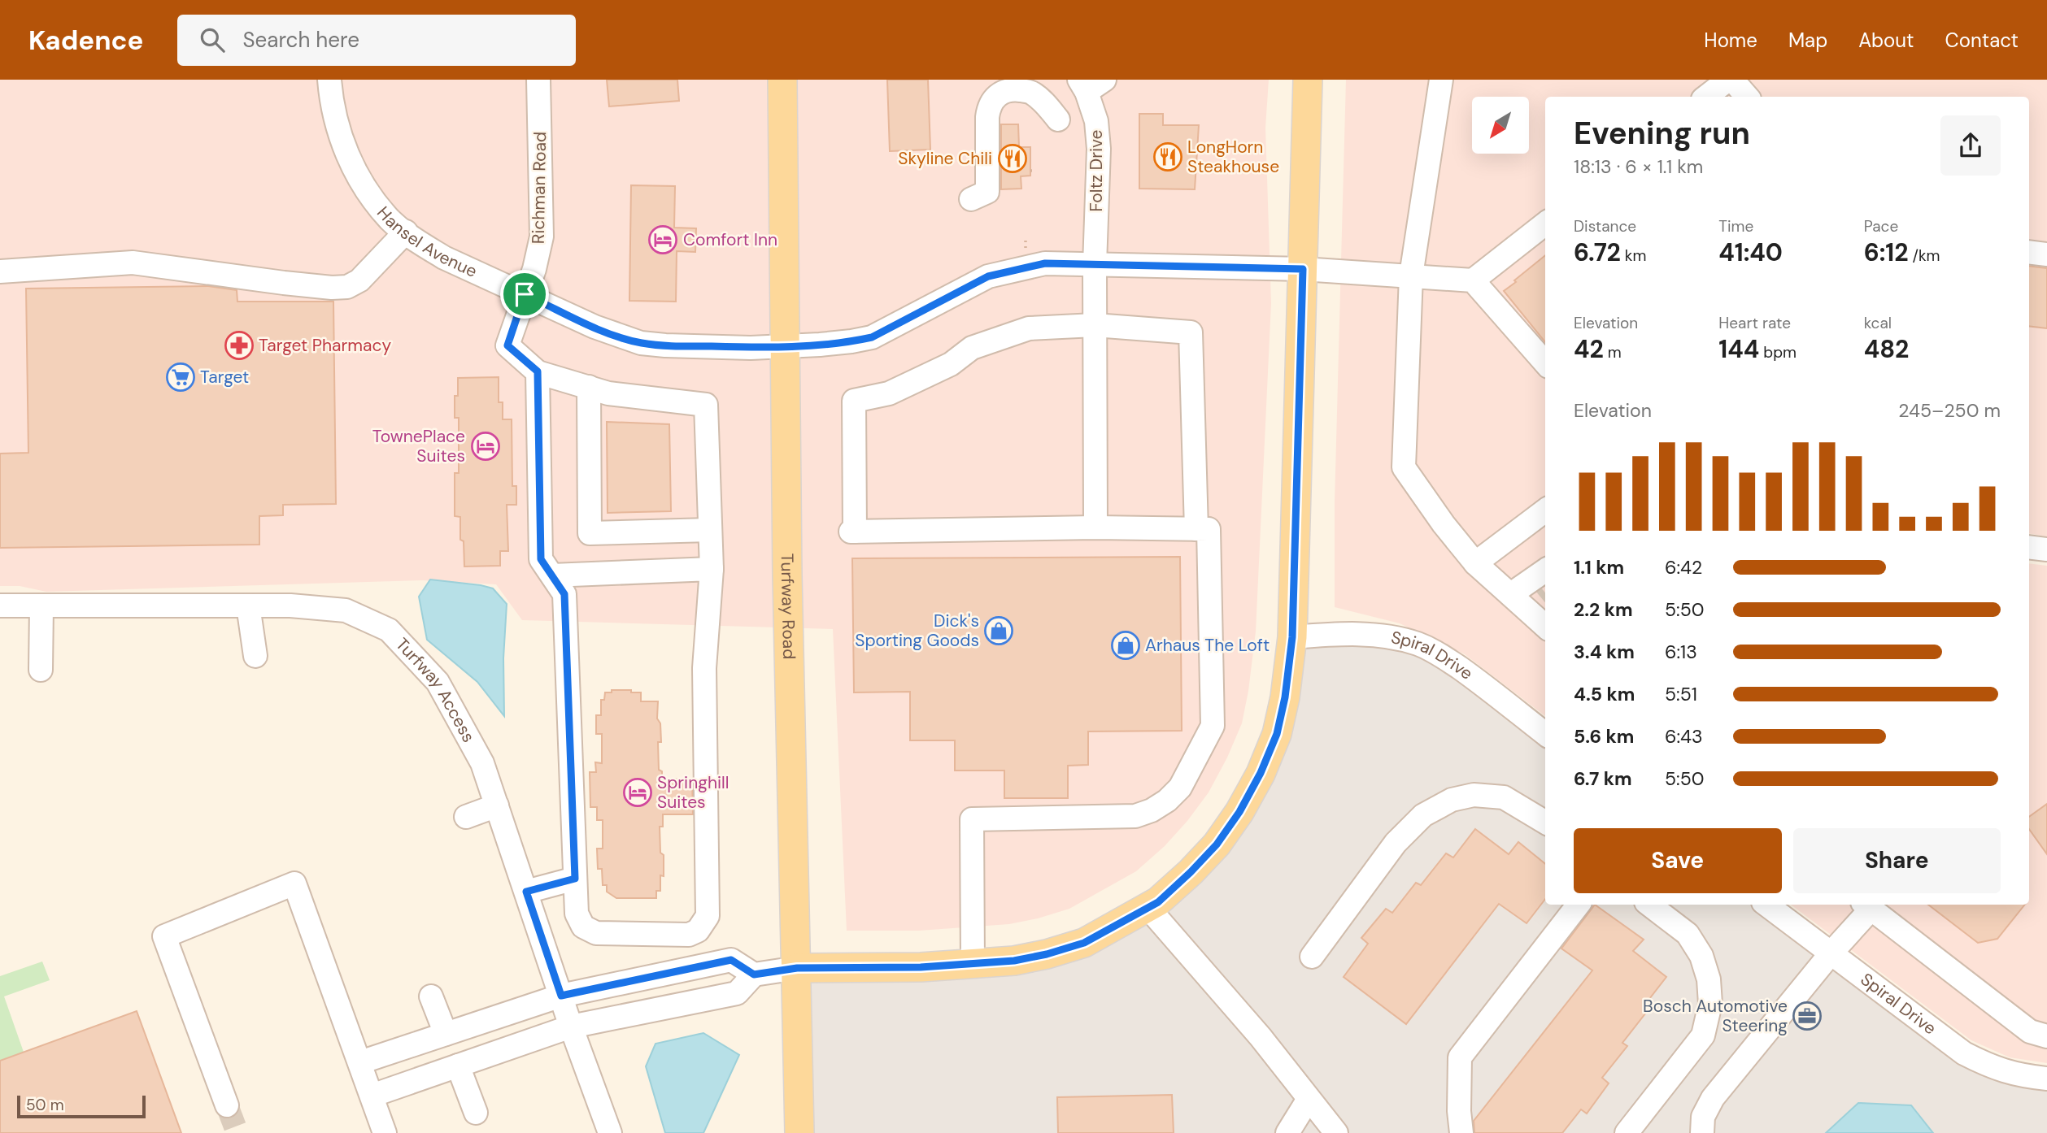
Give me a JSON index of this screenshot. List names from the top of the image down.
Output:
{
  "streets": {
    "main road": ["Turfway Road"],
    "street": [
      "Foltz Drive",
      "Richman Road",
      "Hansel Avenue",
      "Spiral Drive",
      "Turfway Access"
    ]
  },
  "crossings": [
    ["Foltz Drive", "Hansel Avenue"],
    ["Richman Road", "Hansel Avenue"],
    ["Hansel Avenue", "Turfway Road"]
  ],
  "places": {
    "restaurant": ["LongHorn Steakhouse", "Skyline Chili"],
    "hotel": ["Comfort Inn", "TownePlace Suites", "Springhill Suites"],
    "pharmacy": ["Target Pharmacy"],
    "supermarket": ["Target"],
    "shop": ["Dick's Sporting Goods", "Arhaus The Loft"],
    "office": ["Bosch Automotive Steering"]
  },
  "scale_bar": "50 m",
  "north": "bottom left",
  "page": {
    "header": "Kadence",
    "search": "Search here",
    "nav": [
      "Home",
      "Map",
      "About",
      "Contact"
    ],
    "heading": ["Evening run", "18:13 · 6 × 1.1 km"],
    "stats": [
      ["Distance", "6.72 km"],
      ["Time", "41:40"],
      ["Pace", "6:12 /km"],
      ["Elevation", "42 m"],
      ["Heart rate", "144 bpm"],
      ["kcal", "482"]
    ],
    "chart": ["Elevation", "245–250 m"],
    "list": [
      {
        "name": "1.1 km",
        "note": "6:42"
      },
      {
        "name": "2.2 km",
        "note": "5:50"
      },
      {
        "name": "3.4 km",
        "note": "6:13"
      },
      {
        "name": "4.5 km",
        "note": "5:51"
      },
      {
        "name": "5.6 km",
        "note": "6:43"
      },
      {
        "name": "6.7 km",
        "note": "5:50"
      }
    ],
    "buttons": ["Save", "Share"],
    "scale": "50 m"
  }
}
